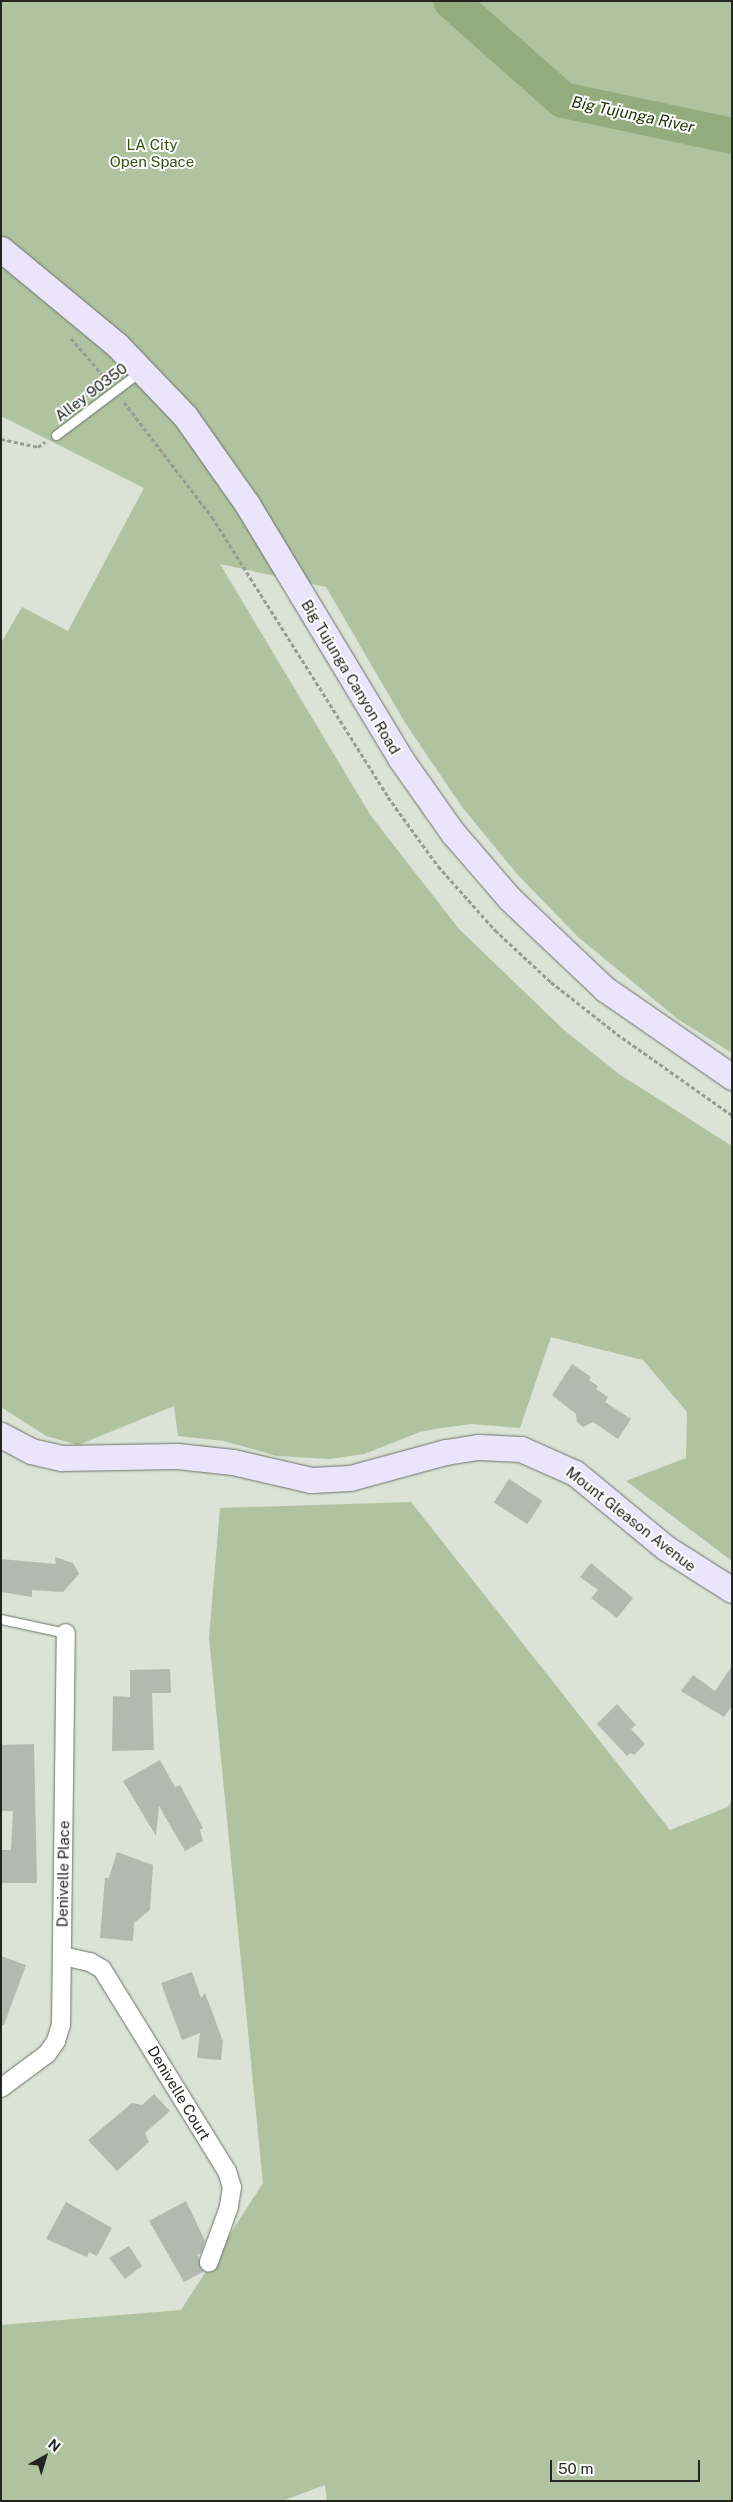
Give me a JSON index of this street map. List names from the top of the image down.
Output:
{
  "streets": {
    "street": [
      "Big Tujunga Canyon Road",
      "Mount Gleason Avenue",
      "Denivelle Place",
      "Denivelle Court"
    ],
    "lane": ["Alley 90350"]
  },
  "crossings": [
    ["Alley 90350", "Big Tujunga Canyon Road"],
    ["Denivelle Place", "Denivelle Court"]
  ],
  "water": ["Big Tujunga River"],
  "parks": ["LA City Open Space"],
  "scale_bar": "50 m",
  "north": "top right"
}
